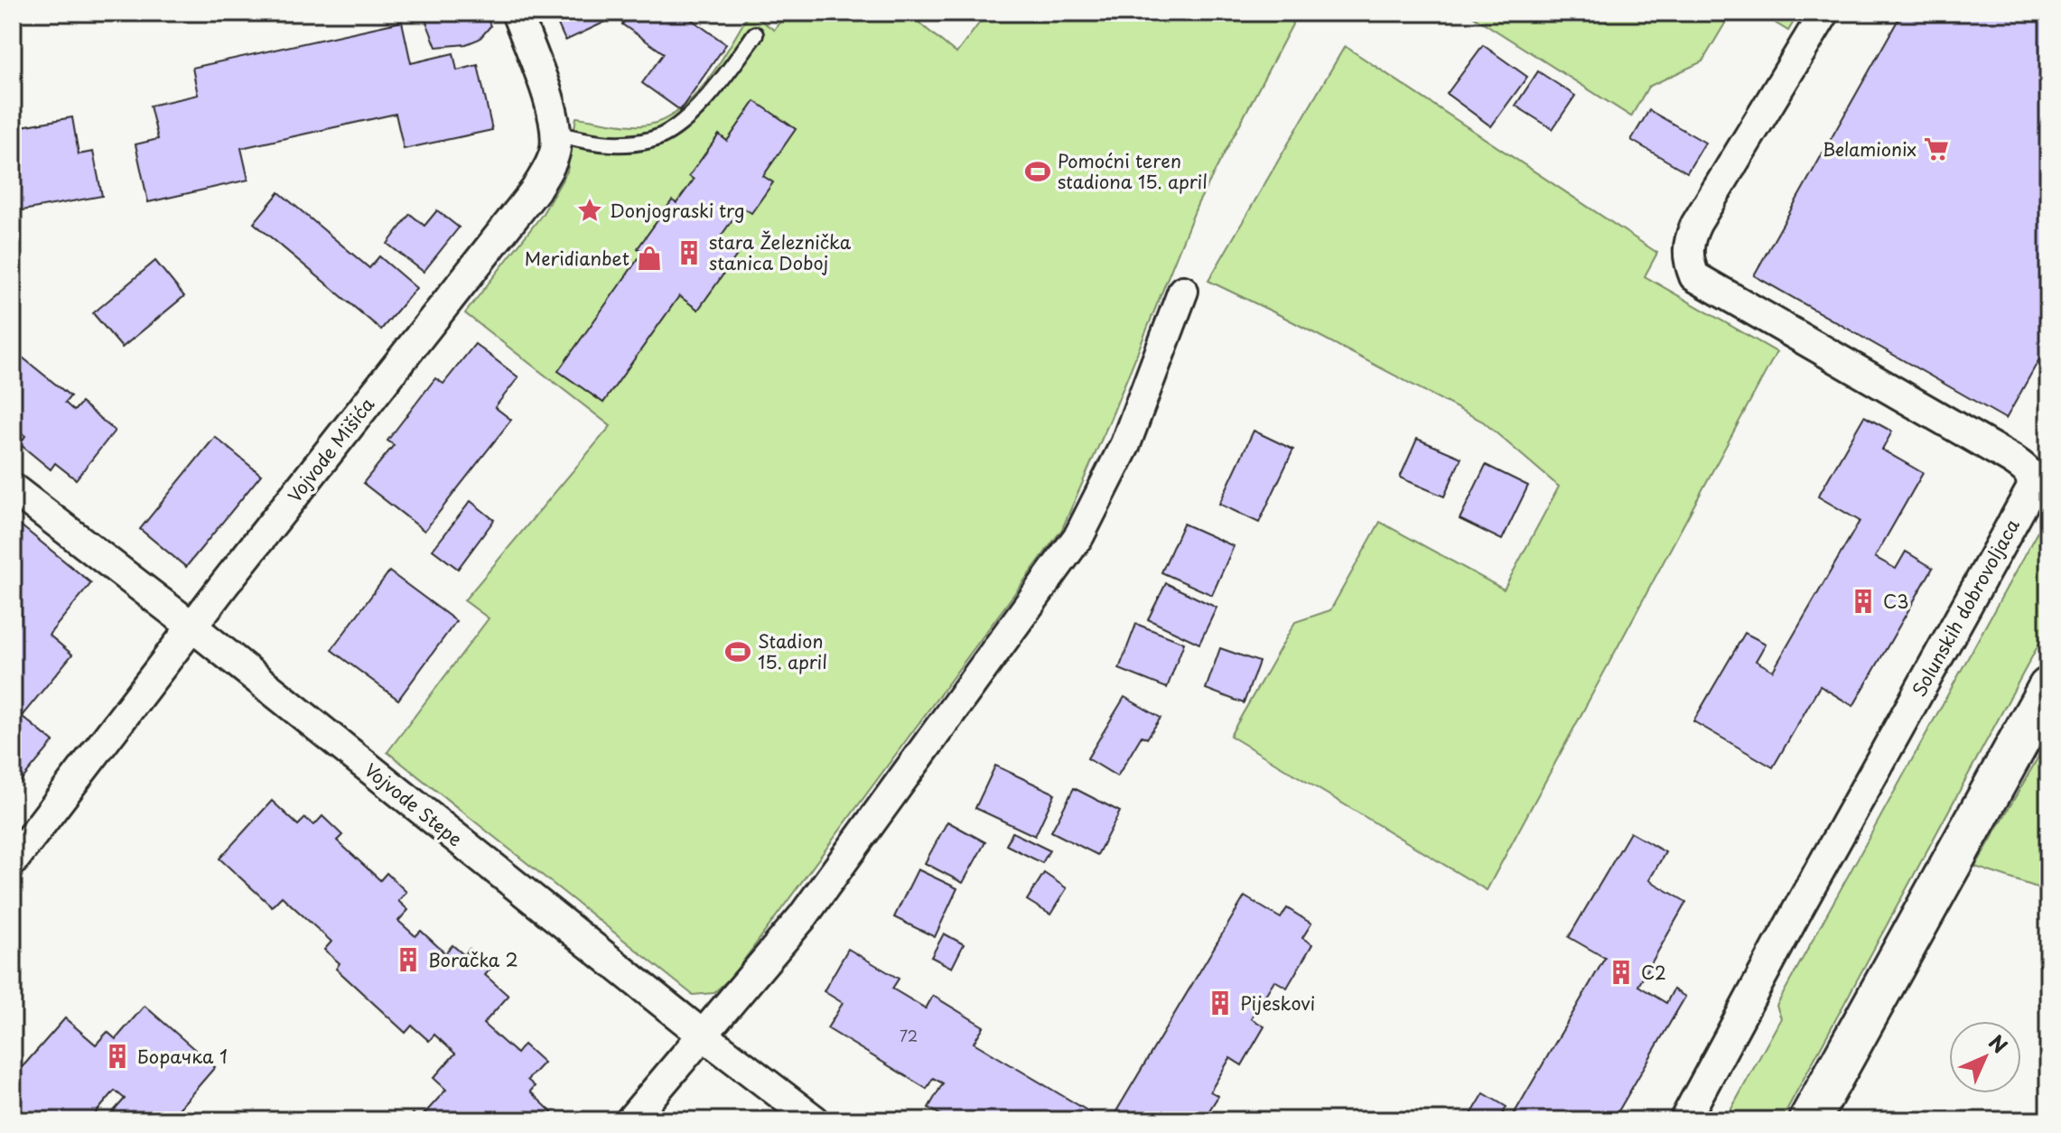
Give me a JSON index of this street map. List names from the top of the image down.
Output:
{
  "streets": {
    "street": ["Vojvode Mišića", "Solunskih dobrovoljaca", "Vojvode Stepe"]
  },
  "crossings": [
    ["Vojvode Mišića", "Vojvode Stepe"]
  ],
  "places": {
    "supermarket": ["Belamionix"],
    "sports": ["Pomoćni teren stadiona 15. april", "Stadion 15. april"],
    "place": ["Donjograski trg"],
    "building": [
      "stara Železnička stanica Doboj",
      "C3",
      "Boračka 2",
      "C2",
      "Pijeskovi",
      "Борачка 1"
    ],
    "shop": ["Meridianbet"]
  },
  "house_numbers": ["72"],
  "north": "top right"
}
